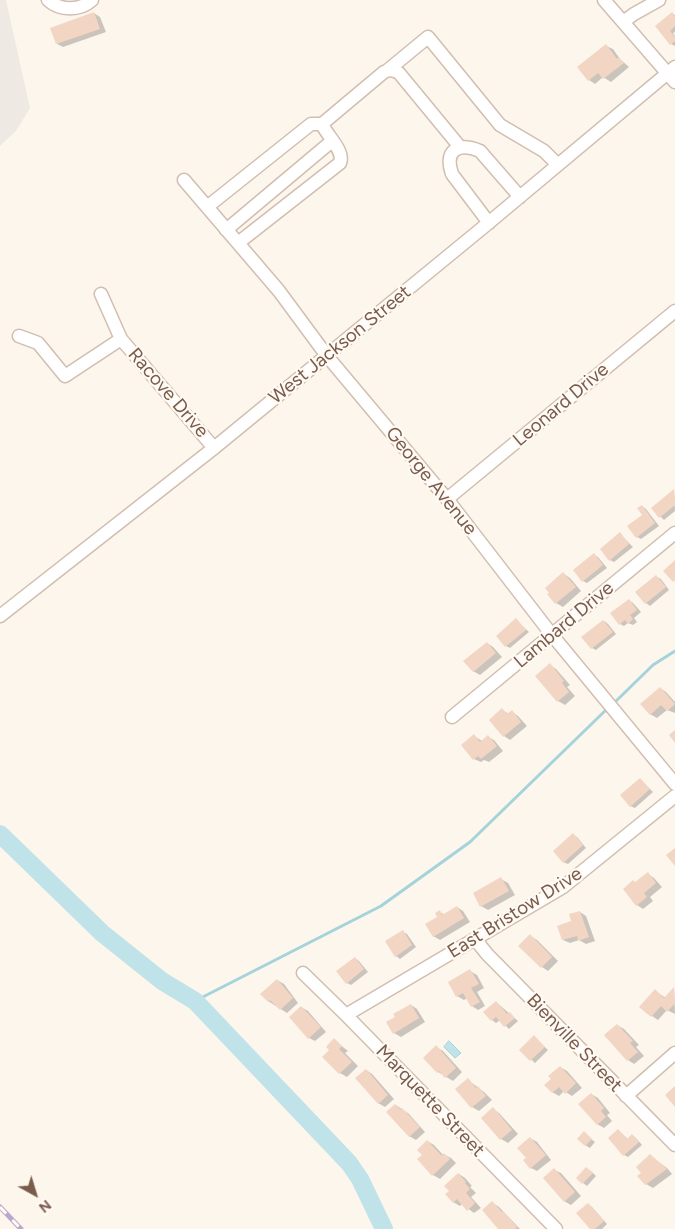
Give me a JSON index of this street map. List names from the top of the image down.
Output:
{
  "streets": {
    "street": [
      "West Jackson Street",
      "Racove Drive",
      "Leonard Drive",
      "George Avenue",
      "Lambard Drive",
      "East Bristow Drive",
      "Bienville Street",
      "Marquette Street"
    ]
  },
  "crossings": [
    ["West Jackson Street", "Racove Drive"],
    ["West Jackson Street", "George Avenue"],
    ["Leonard Drive", "George Avenue"],
    ["George Avenue", "Lambard Drive"],
    ["East Bristow Drive", "Bienville Street"],
    ["East Bristow Drive", "Marquette Street"]
  ],
  "north": "bottom right"
}
